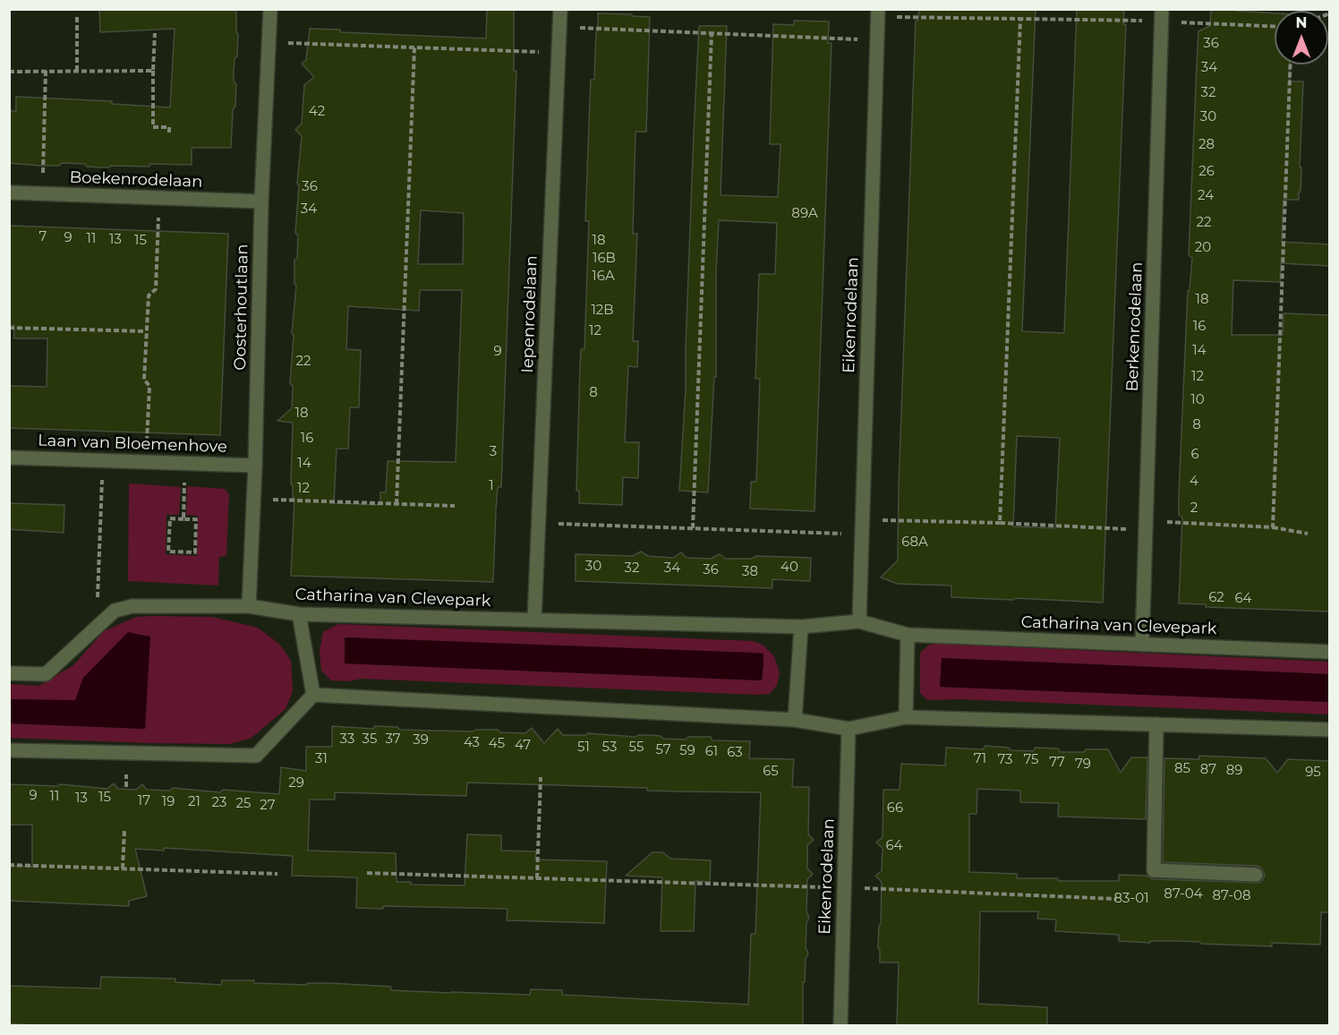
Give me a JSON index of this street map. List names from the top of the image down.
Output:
{
  "streets": {
    "street": [
      "Boekenrodelaan",
      "Oosterhoutlaan",
      "Iepenrodelaan",
      "Eikenrodelaan",
      "Berkenrodelaan",
      "Laan van Bloemenhove",
      "Catharina van Clevepark"
    ]
  },
  "crossings": [
    ["Boekenrodelaan", "Oosterhoutlaan"],
    ["Oosterhoutlaan", "Laan van Bloemenhove"],
    ["Oosterhoutlaan", "Catharina van Clevepark"],
    ["Iepenrodelaan", "Catharina van Clevepark"],
    ["Eikenrodelaan", "Catharina van Clevepark"],
    ["Berkenrodelaan", "Catharina van Clevepark"]
  ],
  "house_numbers": [
    "36",
    "34",
    "32",
    "42",
    "30",
    "28",
    "26",
    "36",
    "24",
    "34",
    "89A",
    "22",
    "7",
    "9",
    "11",
    "13",
    "15",
    "18",
    "20",
    "16B",
    "16A",
    "18",
    "12B",
    "16",
    "12",
    "14",
    "9",
    "22",
    "12",
    "8",
    "10",
    "18",
    "8",
    "16",
    "3",
    "6",
    "14",
    "4",
    "1",
    "12",
    "2",
    "68A",
    "30",
    "40",
    "32",
    "34",
    "36",
    "38",
    "62",
    "64",
    "33",
    "35",
    "37",
    "39",
    "43",
    "45",
    "47",
    "51",
    "53",
    "55",
    "57",
    "59",
    "61",
    "63",
    "31",
    "71",
    "73",
    "75",
    "77",
    "79",
    "85",
    "87",
    "89",
    "65",
    "95",
    "29",
    "9",
    "11",
    "15",
    "13",
    "17",
    "19",
    "21",
    "23",
    "25",
    "27",
    "66",
    "64",
    "87-04",
    "87-08",
    "83-01"
  ],
  "north": "top"
}
